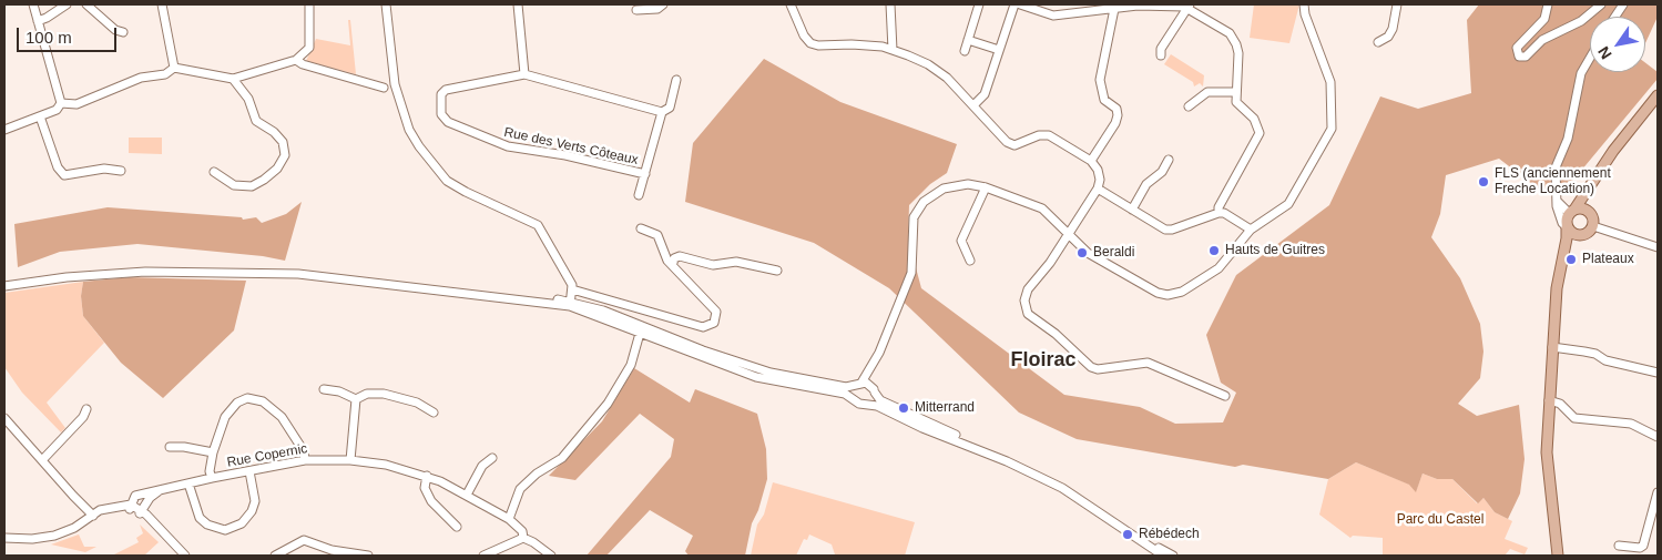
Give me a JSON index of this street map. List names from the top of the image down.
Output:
{
  "streets": {
    "street": ["Rue des Verts Côteaux", "Rue Copernic"]
  },
  "districts": ["Floirac"],
  "parks": ["Parc du Castel"],
  "places": [
    "FLS (anciennement Freche Location)",
    "Hauts de Guitres",
    "Beraldi",
    "Plateaux",
    "Mitterrand",
    "Rébédech"
  ],
  "scale_bar": "100 m",
  "north": "bottom left"
}
